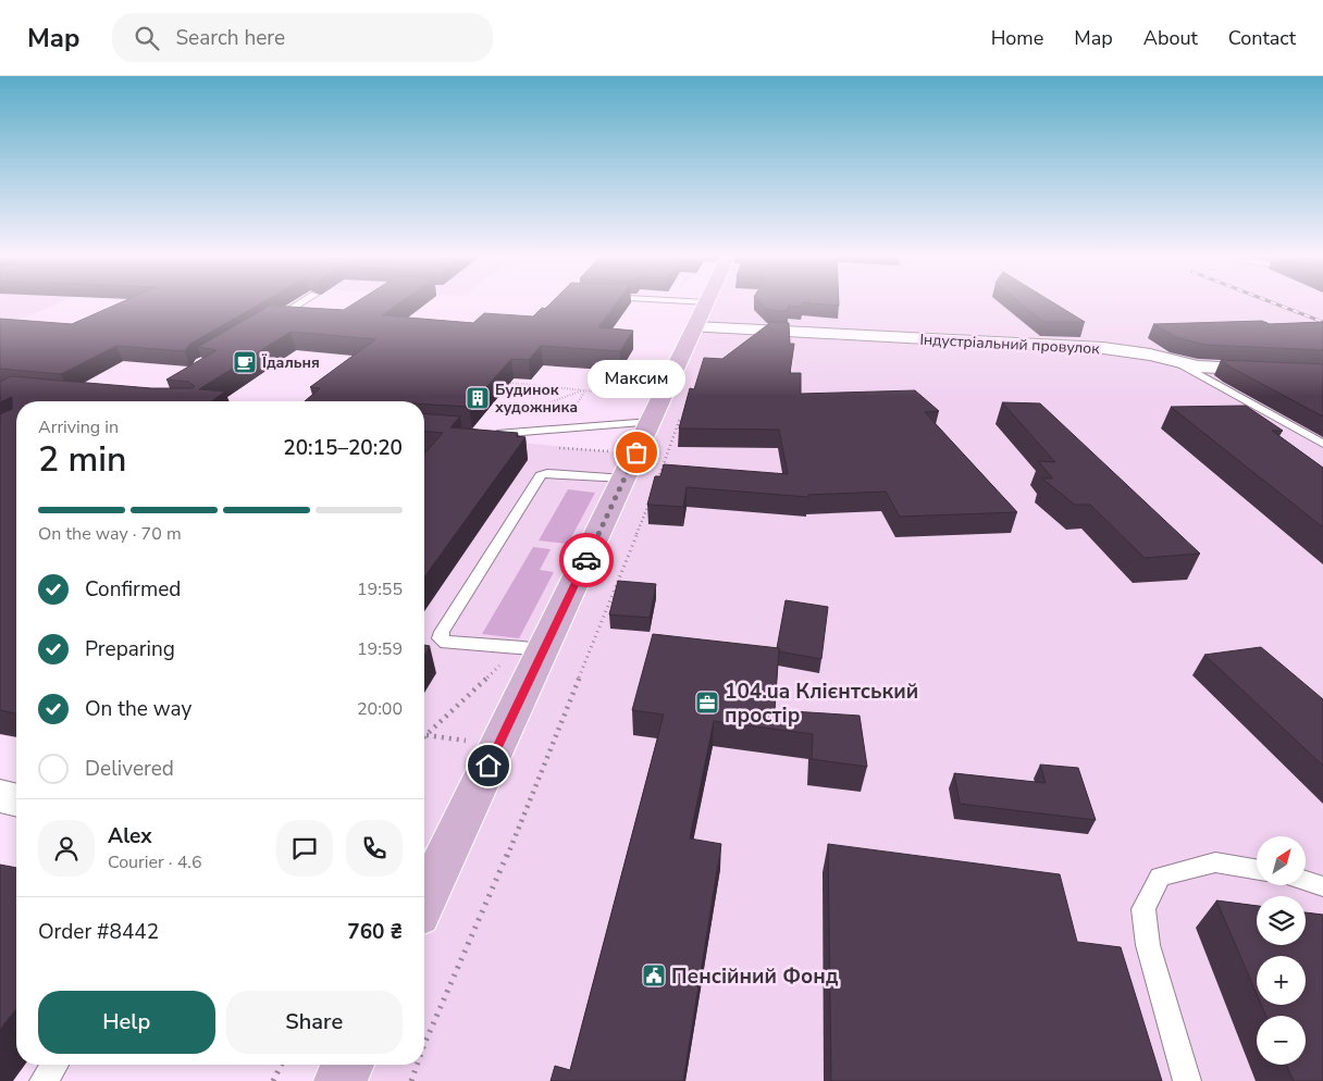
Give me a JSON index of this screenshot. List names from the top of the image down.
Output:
{
  "streets": {
    "street": ["Індустріальний провулок"]
  },
  "places": {
    "cafe": ["Їдальня"],
    "building": ["Будинок художника"],
    "other": ["Максим"],
    "office": ["104.ua Клієнтський простір"],
    "public building": ["Пенсійний Фонд"]
  },
  "north": "top right",
  "page": {
    "header": "Map",
    "search": "Search here",
    "nav": [
      "Home",
      "Map",
      "About",
      "Contact"
    ],
    "bubble": "Максим",
    "heading": ["2 min", "Arriving in", "20:15–20:20"],
    "panel": [
      "Alex",
      "Courier · 4.6",
      "Order #8442",
      "760 ₴"
    ],
    "bar": "On the way · 70 m",
    "list": [
      ["Confirmed", "19:55"],
      ["Preparing", "19:59"],
      ["On the way", "20:00"],
      "Delivered"
    ],
    "map_buttons": ["+", "−"],
    "buttons": ["Help", "Share"]
  }
}
